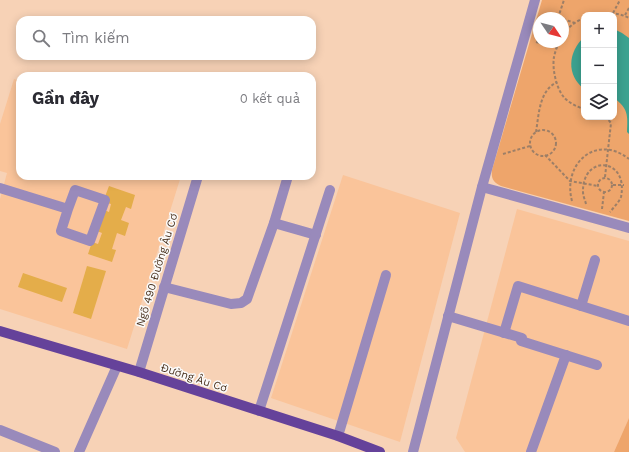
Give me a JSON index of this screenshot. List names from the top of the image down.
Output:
{
  "streets": {
    "main road": ["Đường Âu Cơ"],
    "street": ["Ngõ 490 Đường Âu Cơ"]
  },
  "crossings": [
    ["Ngõ 490 Đường Âu Cơ", "Đường Âu Cơ"]
  ],
  "north": "bottom right",
  "page": {
    "map_buttons": ["+", "−"],
    "search": "Tìm kiếm",
    "heading": ["Gần đây", "0 kết quả"]
  }
}
